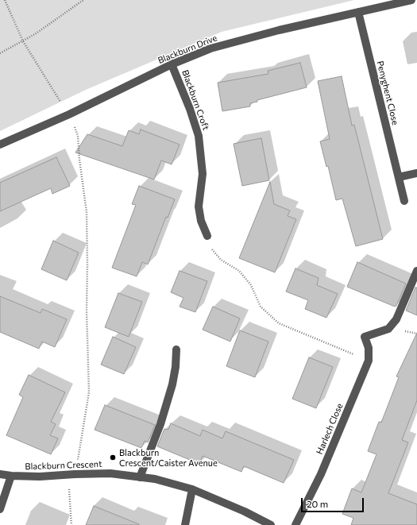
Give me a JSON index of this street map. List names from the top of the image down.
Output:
{
  "streets": {
    "street": [
      "Blackburn Drive",
      "Penyghent Close",
      "Blackburn Croft",
      "Harlech Close",
      "Blackburn Crescent"
    ]
  },
  "crossings": [
    ["Blackburn Drive", "Penyghent Close"],
    ["Blackburn Drive", "Blackburn Croft"]
  ],
  "places": ["Blackburn Crescent/Caister Avenue"],
  "scale_bar": "20 m"
}
